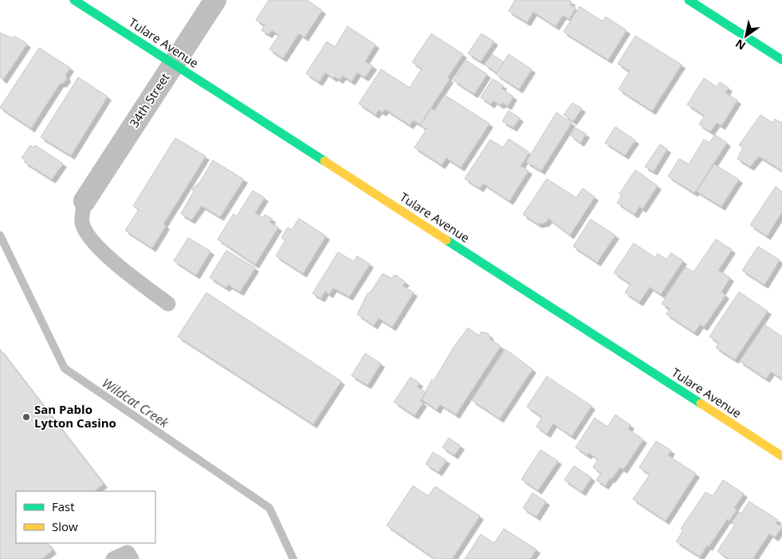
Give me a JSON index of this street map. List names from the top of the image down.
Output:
{
  "streets": {
    "street": ["Tulare Avenue", "34th Street"]
  },
  "crossings": [
    ["Tulare Avenue", "34th Street"]
  ],
  "water": ["Wildcat Creek"],
  "places": ["San Pablo Lytton Casino"],
  "legend": ["Fast", "Slow"],
  "north": "bottom left"
}
